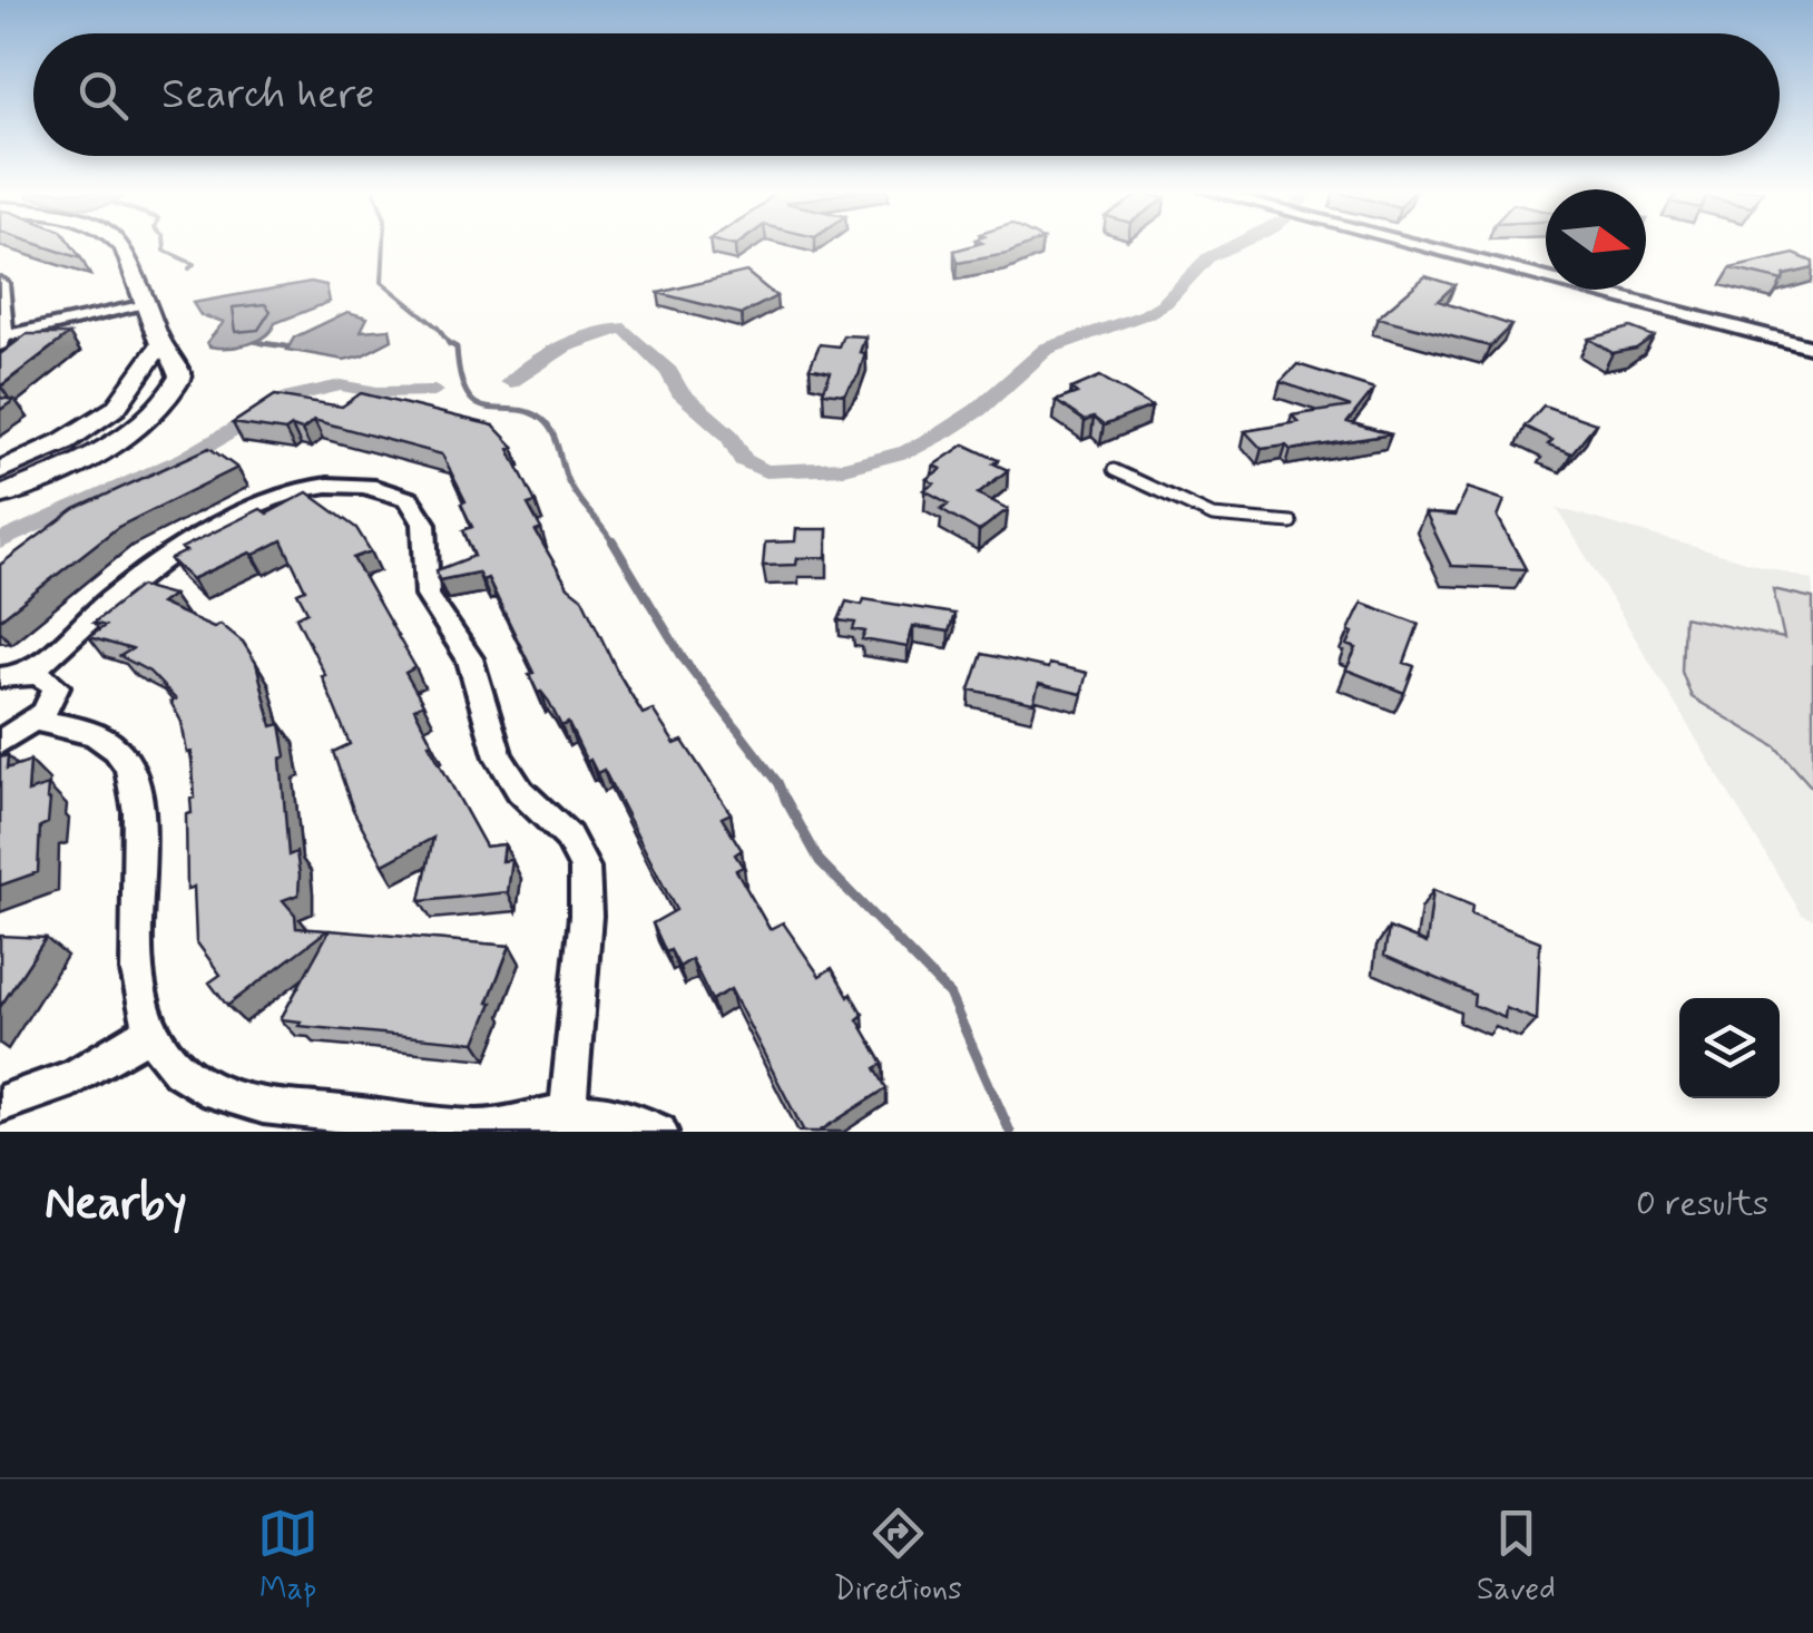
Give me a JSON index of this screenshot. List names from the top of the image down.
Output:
{
  "north": "right",
  "page": {
    "search": "Search here",
    "heading": ["Nearby", "0 results"],
    "nav": ["Map", "Directions", "Saved"]
  }
}
